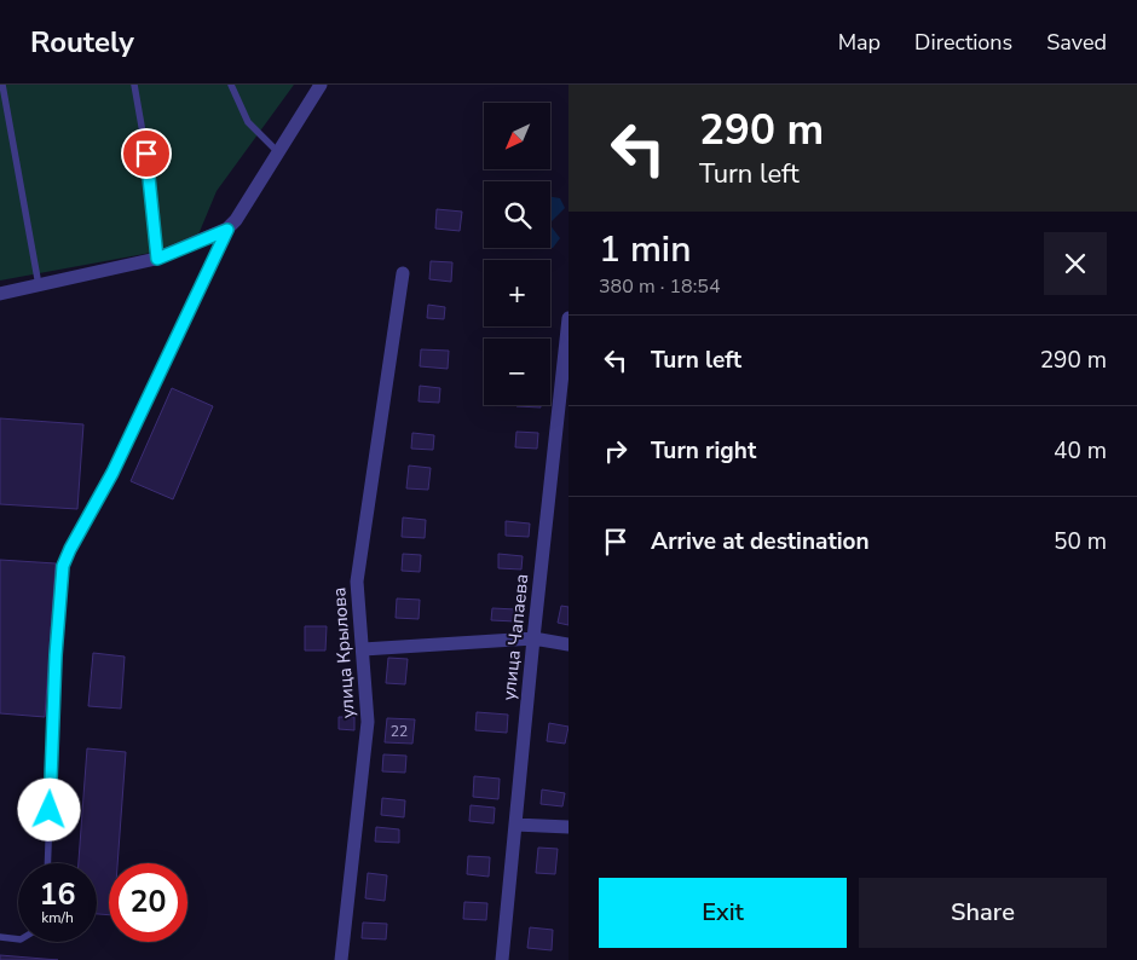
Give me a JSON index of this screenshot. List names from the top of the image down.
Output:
{
  "streets": {
    "street": ["улица Чапаева", "улица Крылова"]
  },
  "house_numbers": ["22"],
  "north": "bottom left",
  "page": {
    "header": "Routely",
    "nav": ["Map", "Directions", "Saved"],
    "turn": ["290 m", "Turn left"],
    "map_buttons": ["+", "−"],
    "heading": ["1 min", "380 m · 18:54"],
    "list": [
      {
        "name": "Turn left",
        "value": "290 m"
      },
      {
        "name": "Turn right",
        "value": "40 m"
      },
      {
        "name": "Arrive at destination",
        "value": "50 m"
      }
    ],
    "speed": "16 km/h",
    "limit": "20",
    "buttons": ["Exit", "Share"]
  }
}
